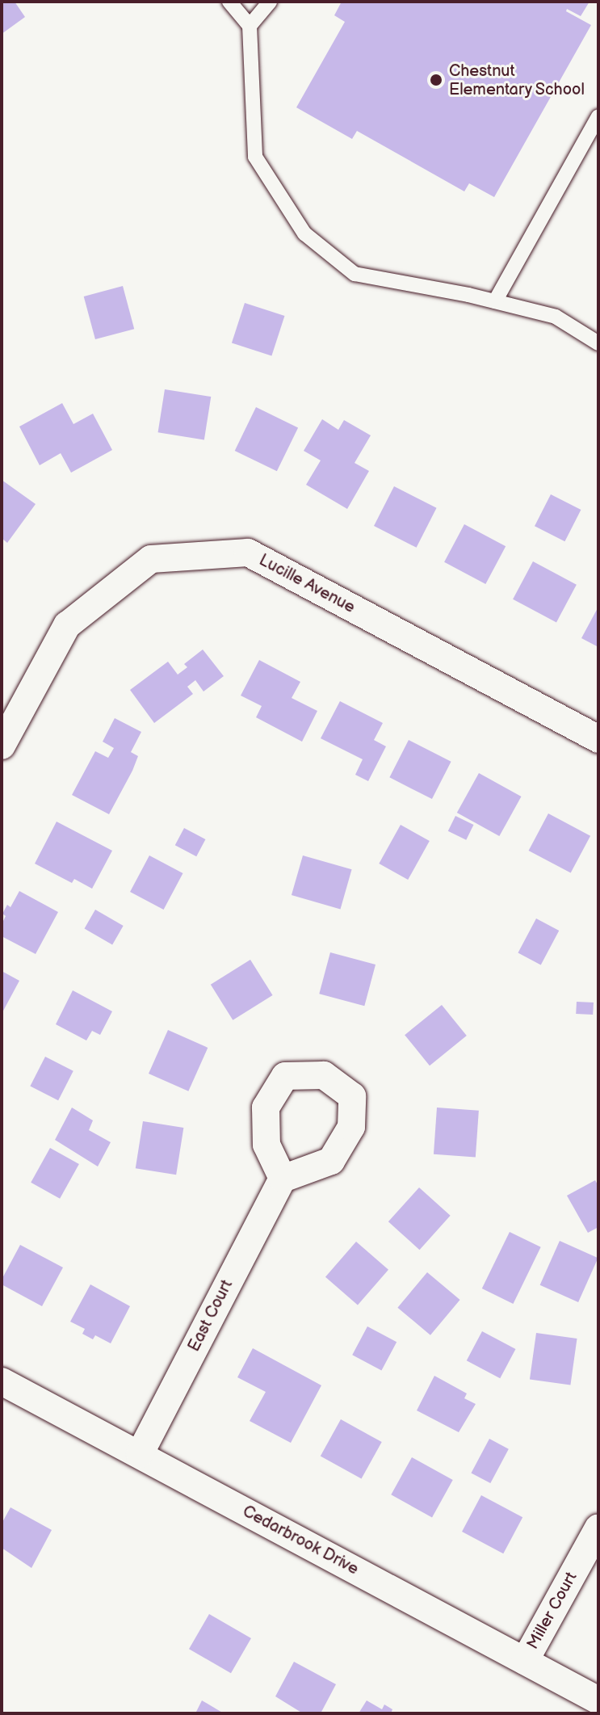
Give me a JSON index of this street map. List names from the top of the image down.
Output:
{
  "streets": {
    "street": [
      "Lucille Avenue",
      "East Court",
      "Cedarbrook Drive",
      "Miller Court"
    ]
  },
  "crossings": [
    ["East Court", "Cedarbrook Drive"],
    ["Cedarbrook Drive", "Miller Court"]
  ],
  "places": ["Chestnut Elementary School"]
}
